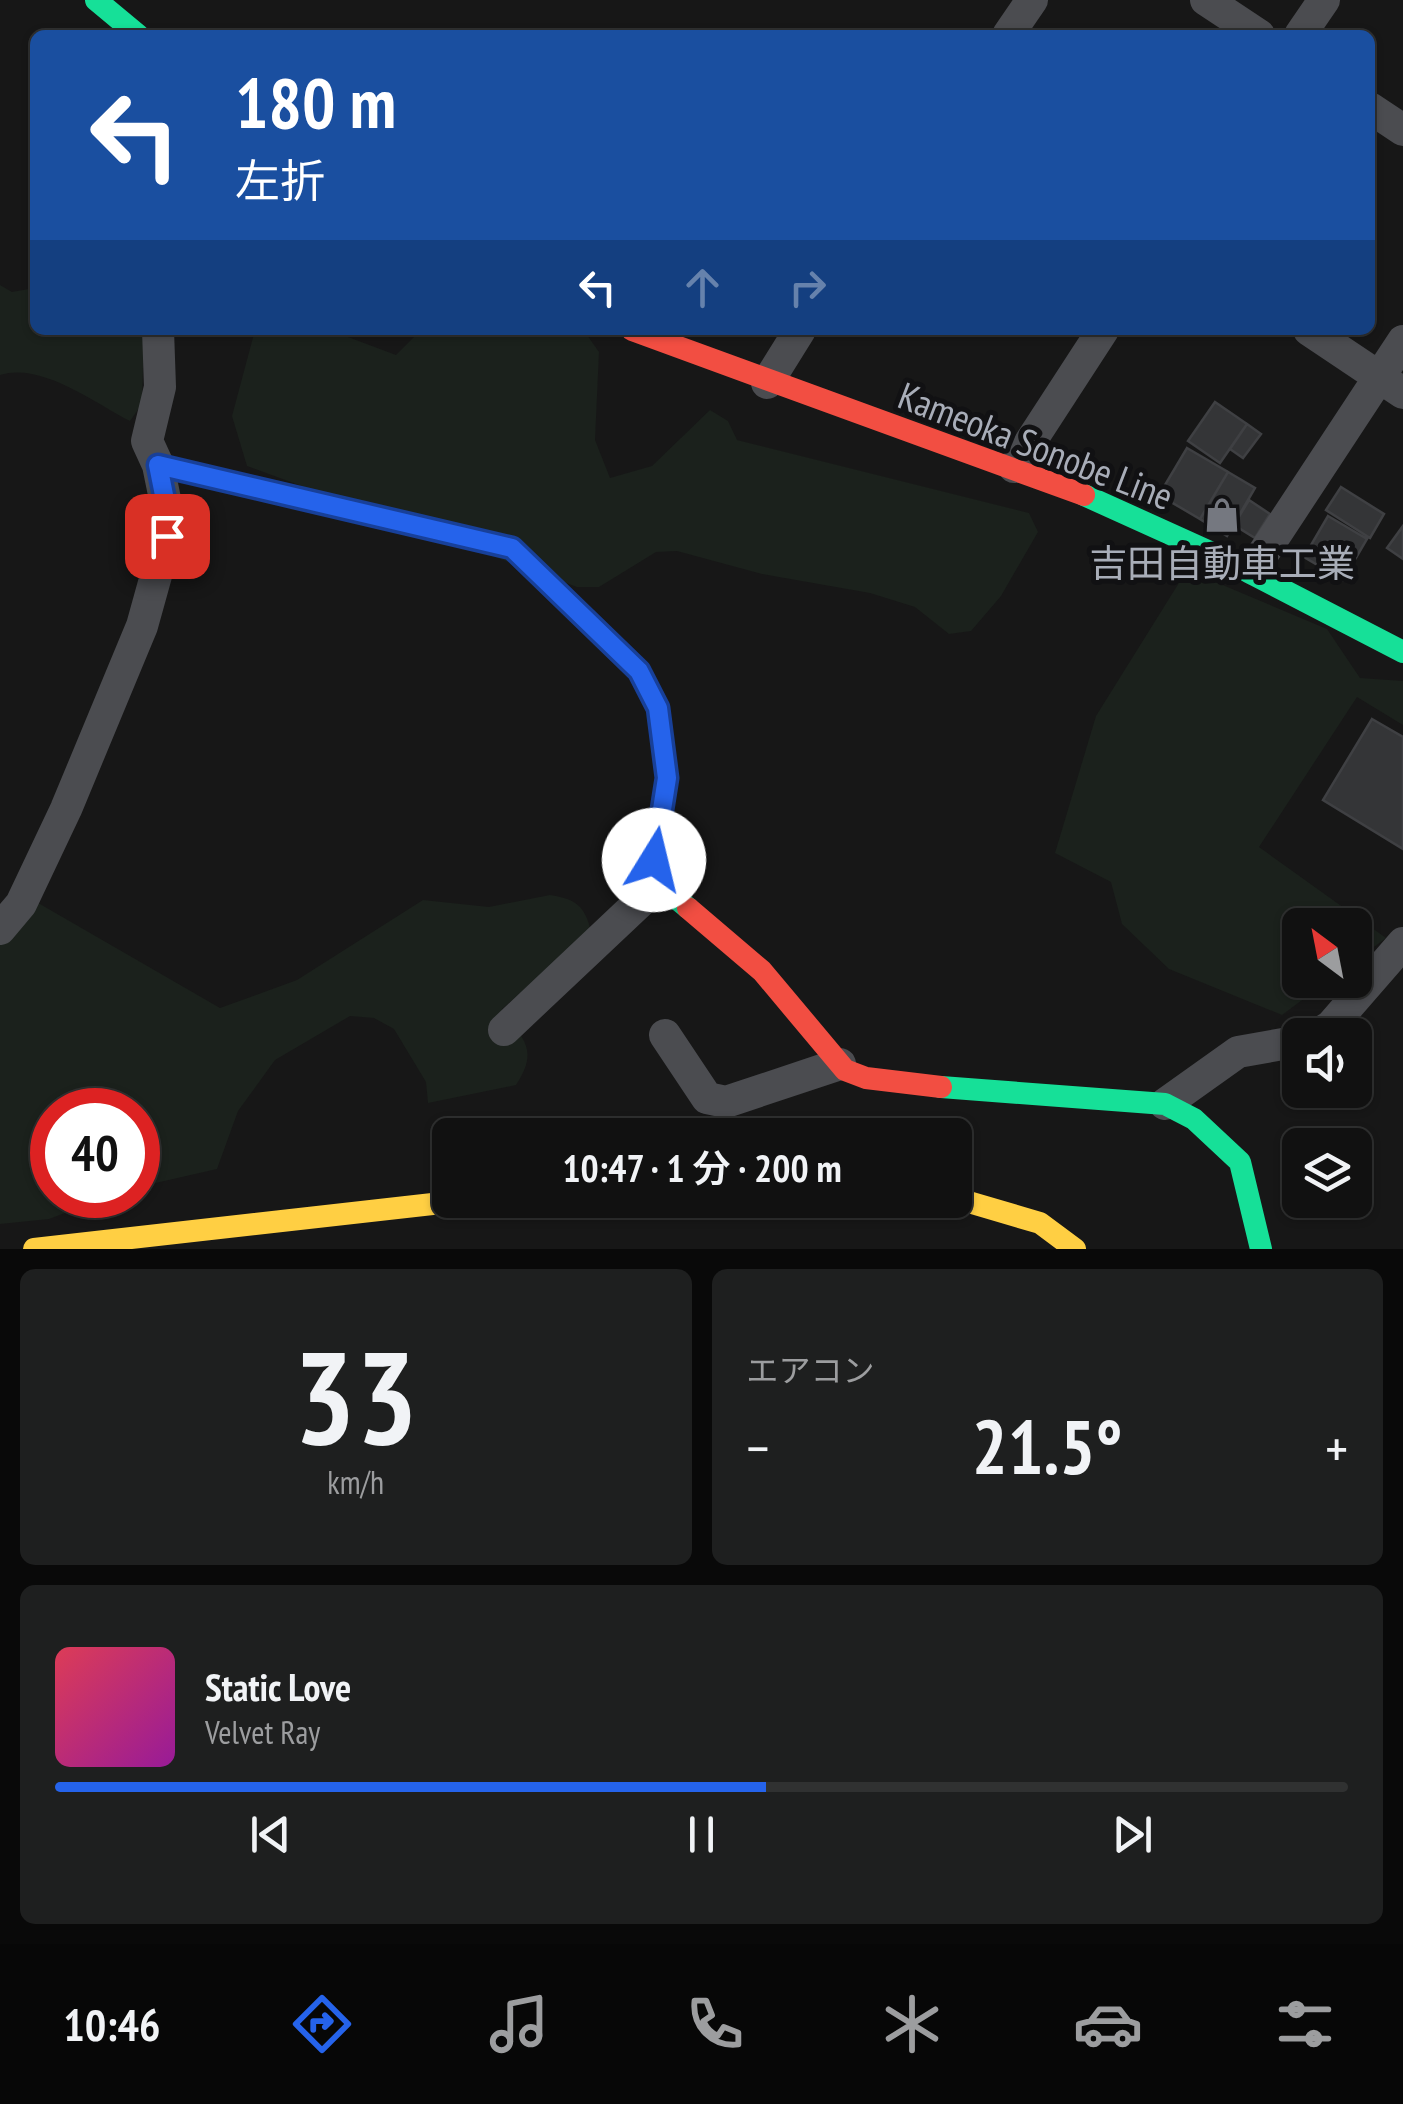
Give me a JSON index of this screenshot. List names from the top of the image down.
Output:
{
  "streets": {
    "street": ["Kameoka Sonobe Line"]
  },
  "places": {
    "shop": ["吉田自動車工業"]
  },
  "north": "top left",
  "page": {
    "turn": ["180 m", "左折"],
    "limit": "40",
    "trip": "10:47 · 1 分 · 200 m",
    "tile": [
      ["33", "km/h"],
      "エアコン"
    ],
    "heat": ["−", "21.5°", "+"],
    "song": ["Static Love", "Velvet Ray"],
    "tabs": "10:46"
  }
}
